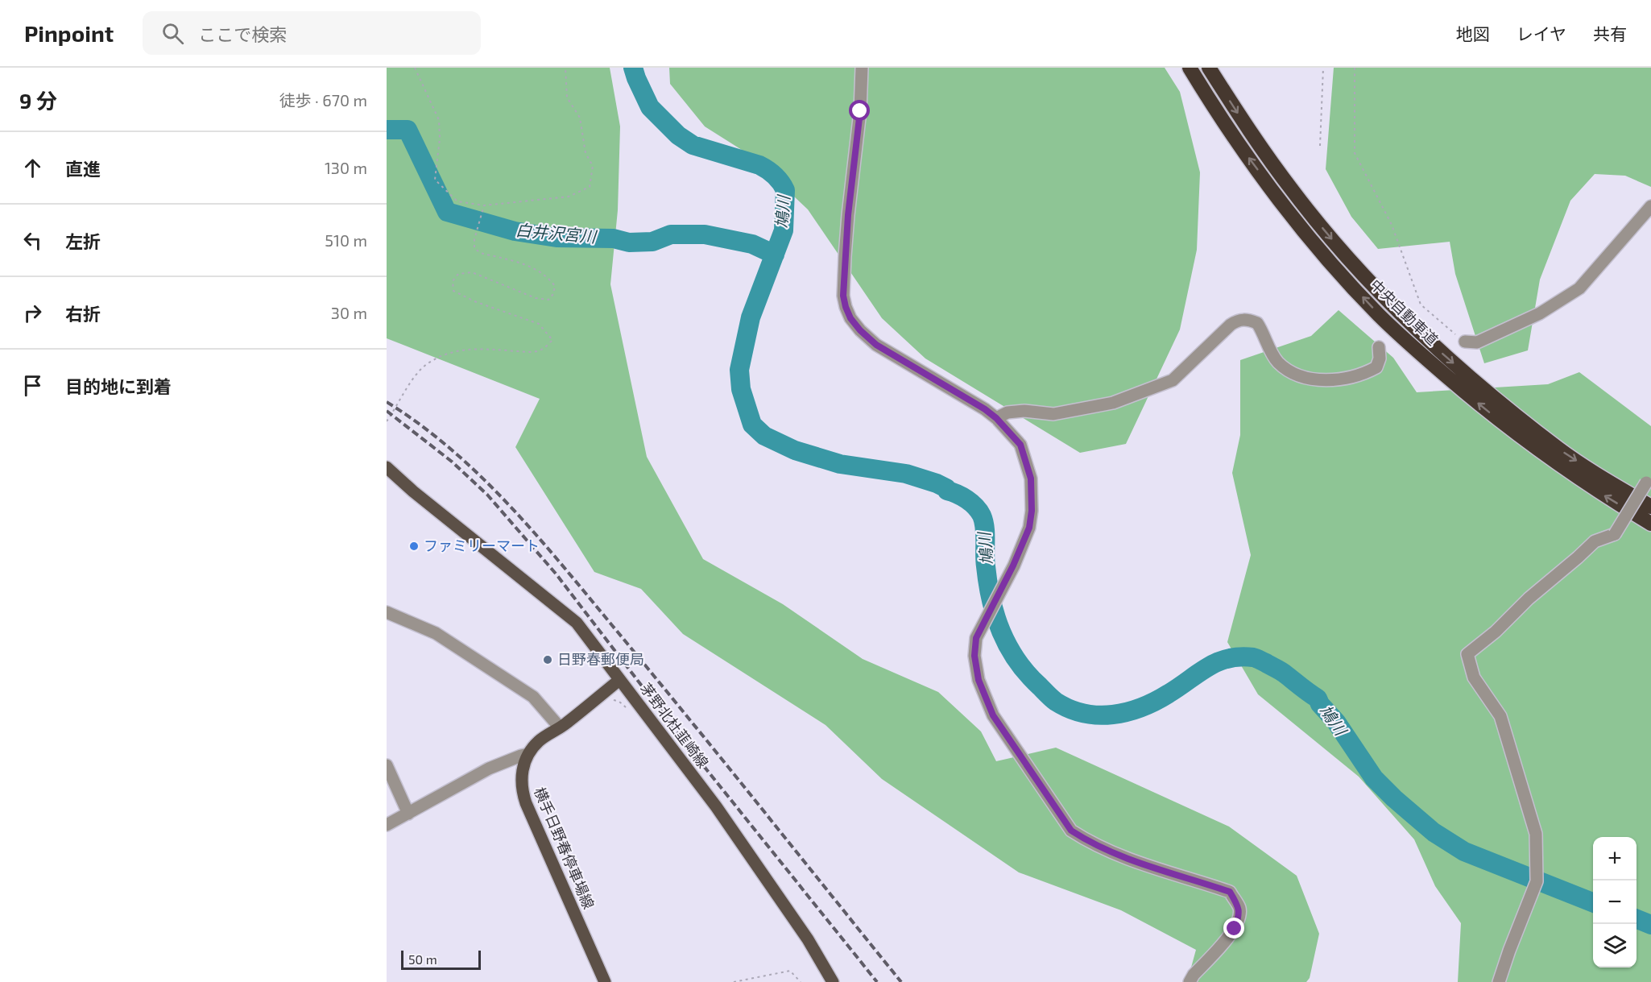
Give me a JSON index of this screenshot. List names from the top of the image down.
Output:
{
  "streets": {
    "highway": ["中央自動車道"],
    "main road": ["茅野北杜韮崎線", "横手日野春停車場線"]
  },
  "crossings": [
    ["茅野北杜韮崎線", "横手日野春停車場線"]
  ],
  "water": ["鳩川", "白井沢宮川"],
  "places": ["ファミリーマート", "日野春郵便局"],
  "scale_bar": "50 m",
  "page": {
    "header": "Pinpoint",
    "search": "ここで検索",
    "nav": ["地図", "レイヤ", "共有"],
    "heading": ["9 分", "徒歩 · 670 m"],
    "list": [
      ["直進", "130 m"],
      ["左折", "510 m"],
      ["右折", "30 m"],
      "目的地に到着"
    ],
    "map_buttons": ["+", "−"],
    "scale": "50 m"
  }
}
